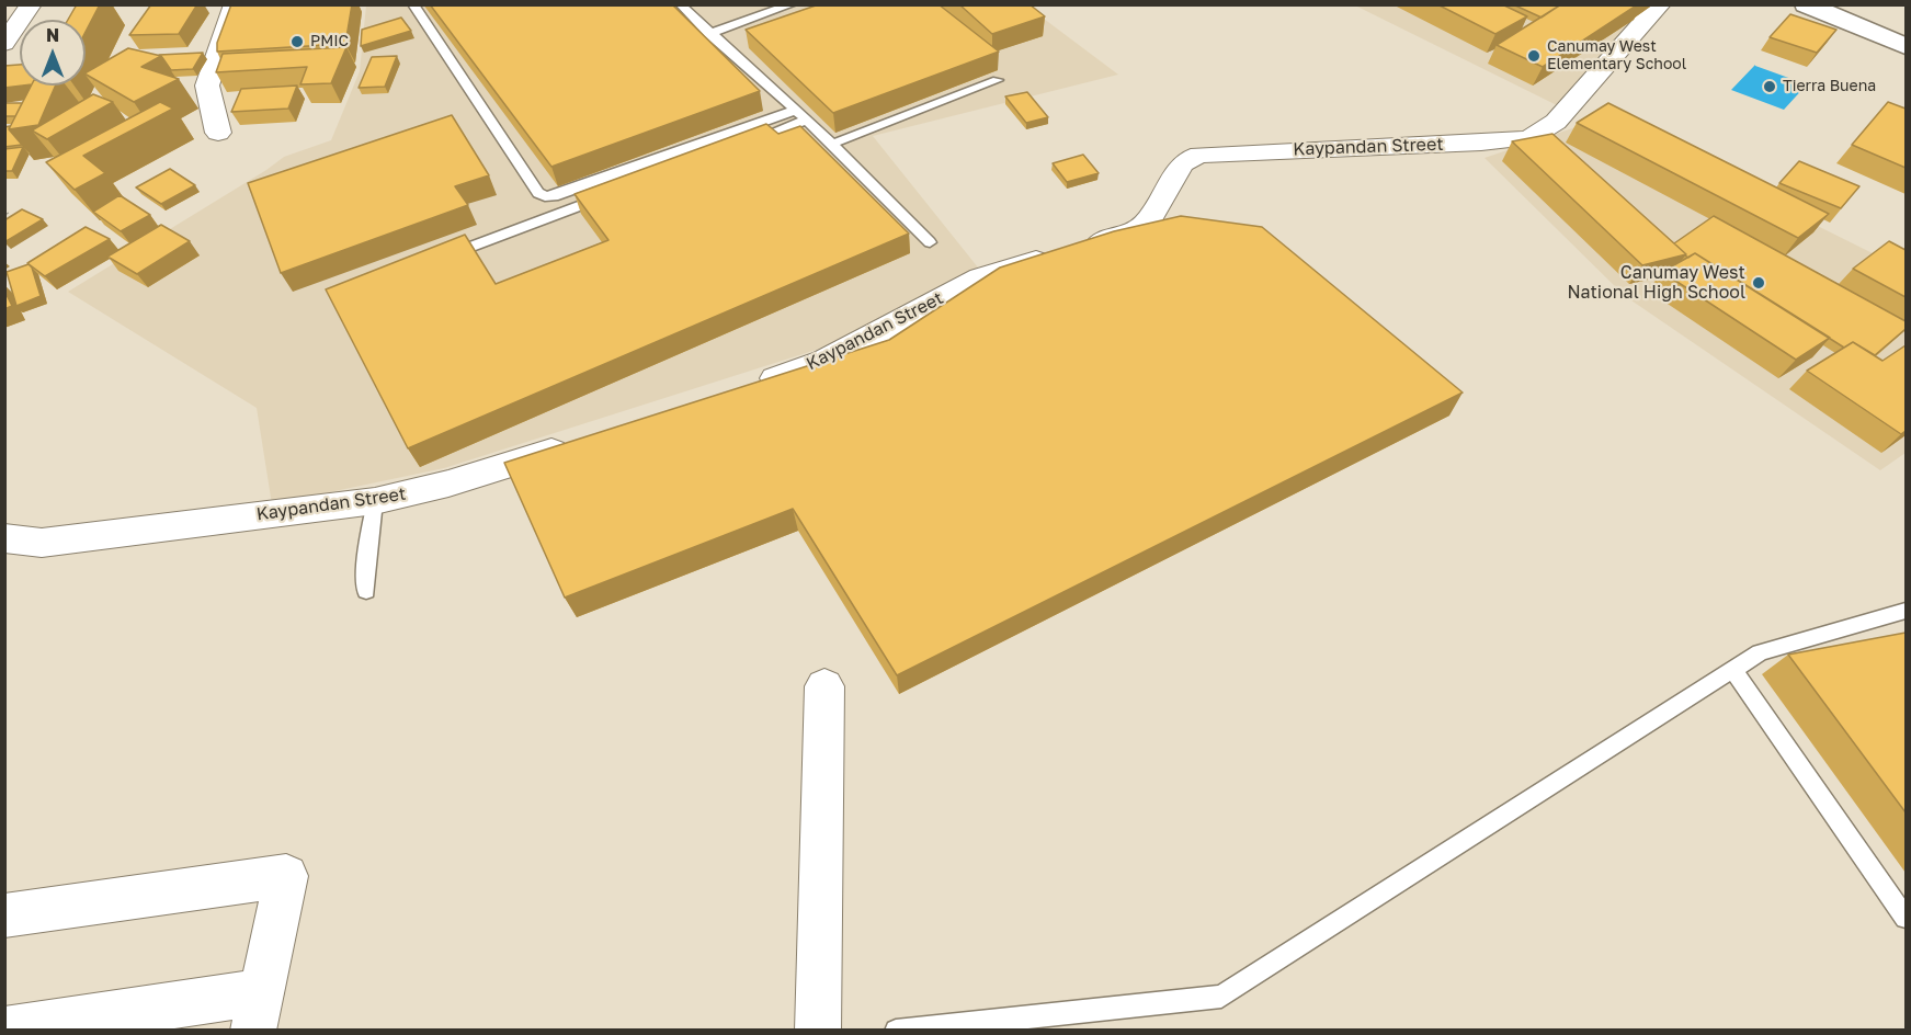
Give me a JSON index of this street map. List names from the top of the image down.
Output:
{
  "streets": {
    "street": ["Kaypandan Street"]
  },
  "places": [
    "PMIC",
    "Canumay West Elementary School",
    "Tierra Buena",
    "Canumay West National High School"
  ],
  "north": "top"
}
